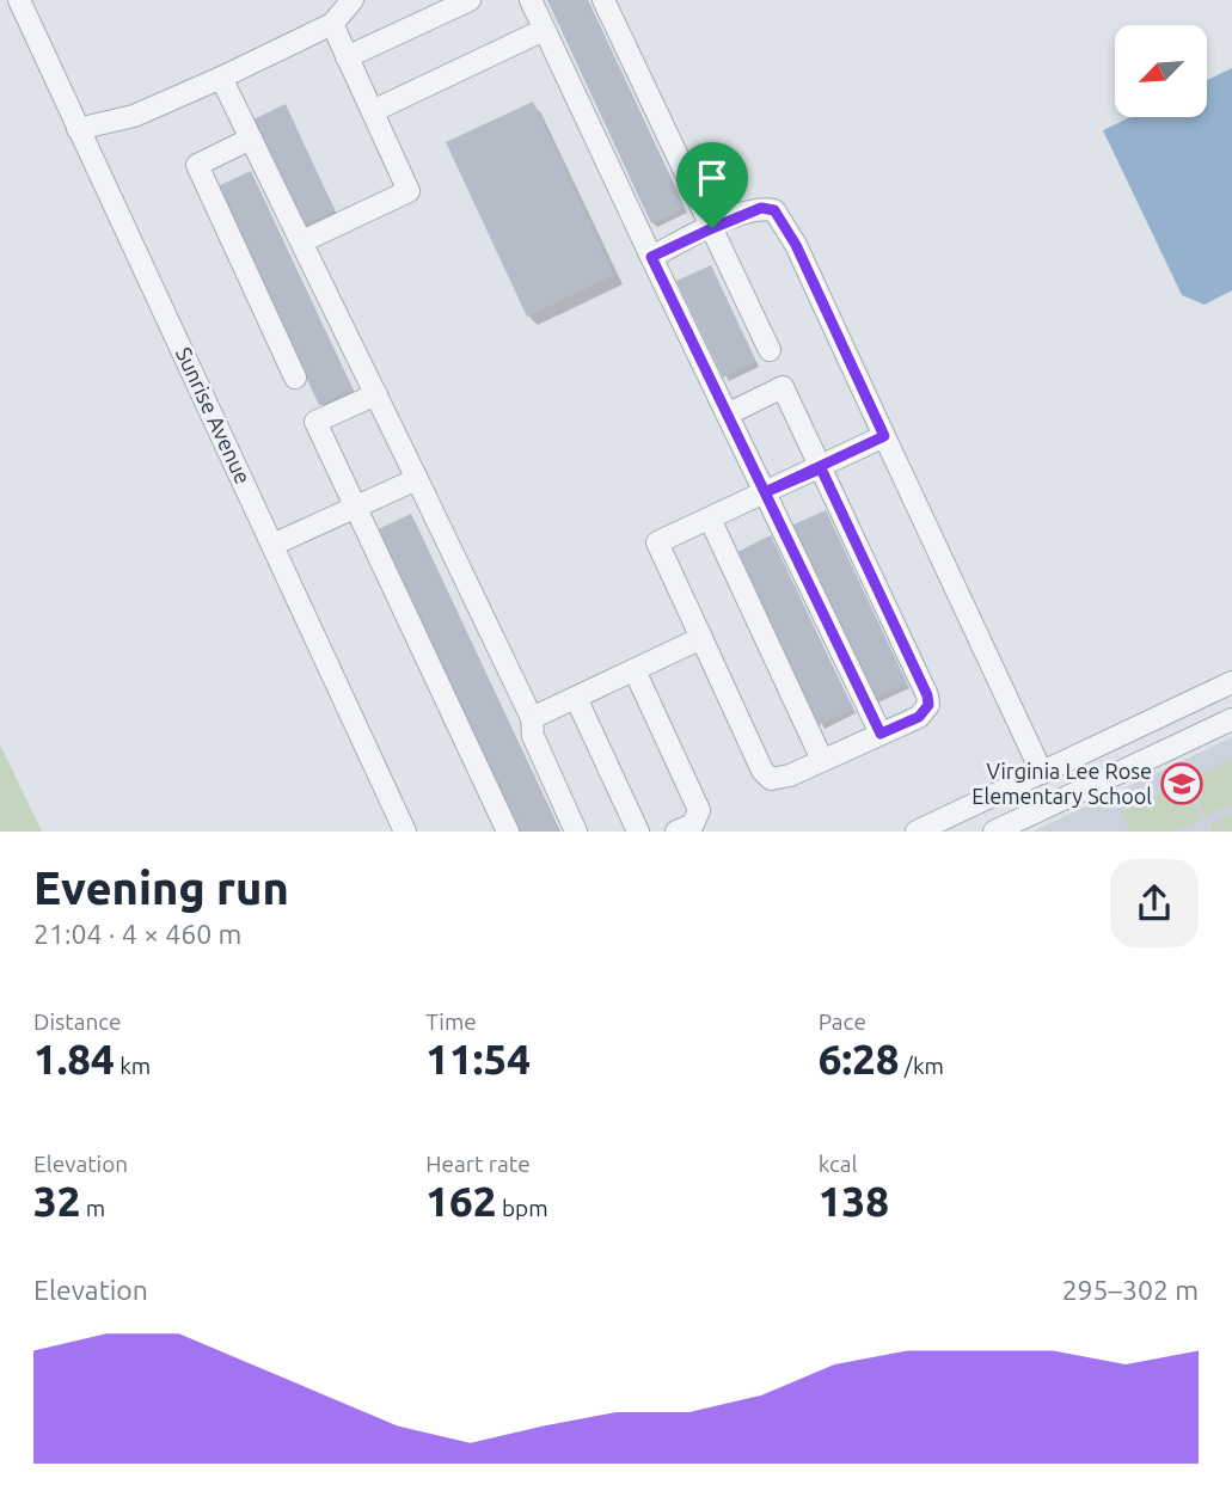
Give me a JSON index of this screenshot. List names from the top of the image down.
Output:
{
  "streets": {
    "street": ["Sunrise Avenue"]
  },
  "places": {
    "school or university": ["Virginia Lee Rose Elementary School"]
  },
  "north": "bottom left",
  "page": {
    "heading": ["Evening run", "21:04 · 4 × 460 m"],
    "stats": [
      ["Distance", "1.84 km"],
      ["Time", "11:54"],
      ["Pace", "6:28 /km"],
      ["Elevation", "32 m"],
      ["Heart rate", "162 bpm"],
      ["kcal", "138"]
    ],
    "chart": ["Elevation", "295–302 m"]
  }
}
